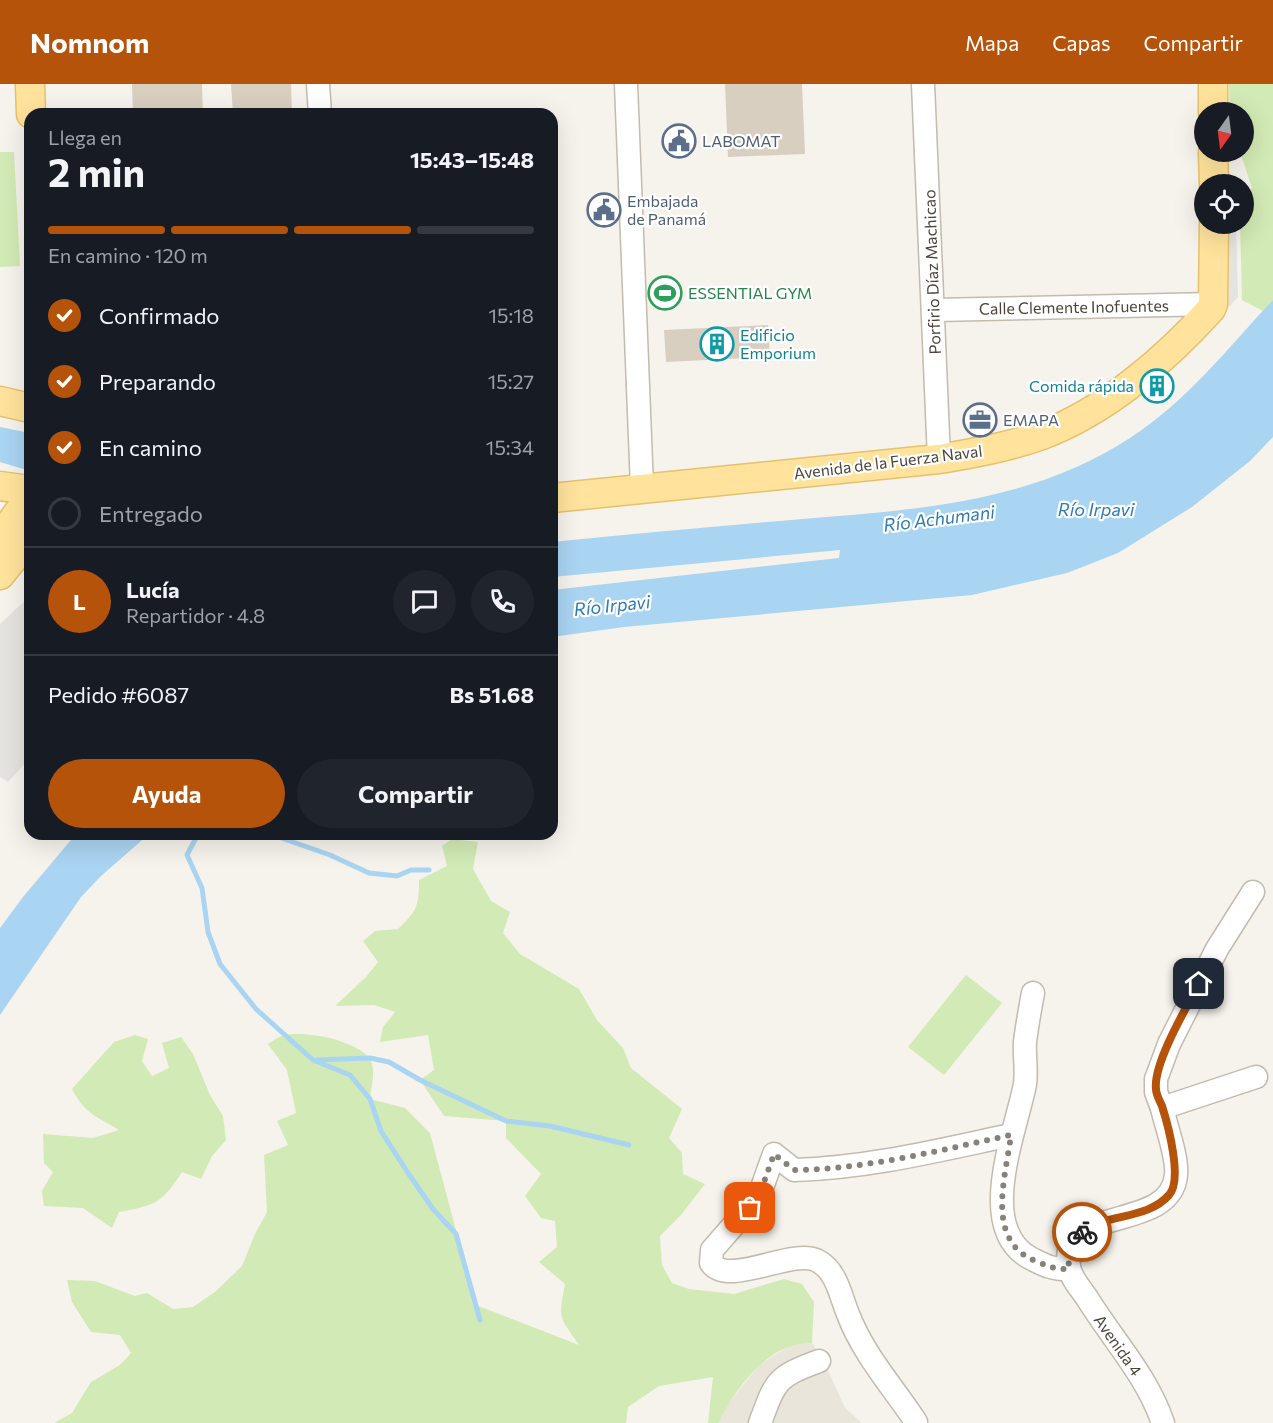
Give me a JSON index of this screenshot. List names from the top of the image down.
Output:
{
  "streets": {
    "main road": ["Avenida de la Fuerza Naval"],
    "street": ["Porfirio Díaz Machicao", "Calle Clemente Inofuentes", "Avenida 4"]
  },
  "crossings": [
    ["Porfirio Díaz Machicao", "Calle Clemente Inofuentes"],
    ["Porfirio Díaz Machicao", "Avenida de la Fuerza Naval"],
    ["Calle Clemente Inofuentes", "Avenida de la Fuerza Naval"]
  ],
  "water": ["Río Irpavi", "Río Achumani"],
  "places": {
    "public building": ["LABOMAT", "Embajada de Panamá"],
    "sports": ["ESSENTIAL GYM"],
    "building": ["Edificio Emporium", "Comida rápida"],
    "office": ["EMAPA"]
  },
  "north": "bottom",
  "page": {
    "header": "Nomnom",
    "nav": ["Mapa", "Capas", "Compartir"],
    "heading": ["2 min", "Llega en", "15:43–15:48"],
    "panel": [
      "Lucía",
      "Repartidor · 4.8",
      "Pedido #6087",
      "Bs 51.68"
    ],
    "bar": "En camino · 120 m",
    "list": [
      ["Confirmado", "15:18"],
      ["Preparando", "15:27"],
      ["En camino", "15:34"],
      "Entregado"
    ],
    "round": "L",
    "buttons": ["Ayuda", "Compartir"]
  }
}
